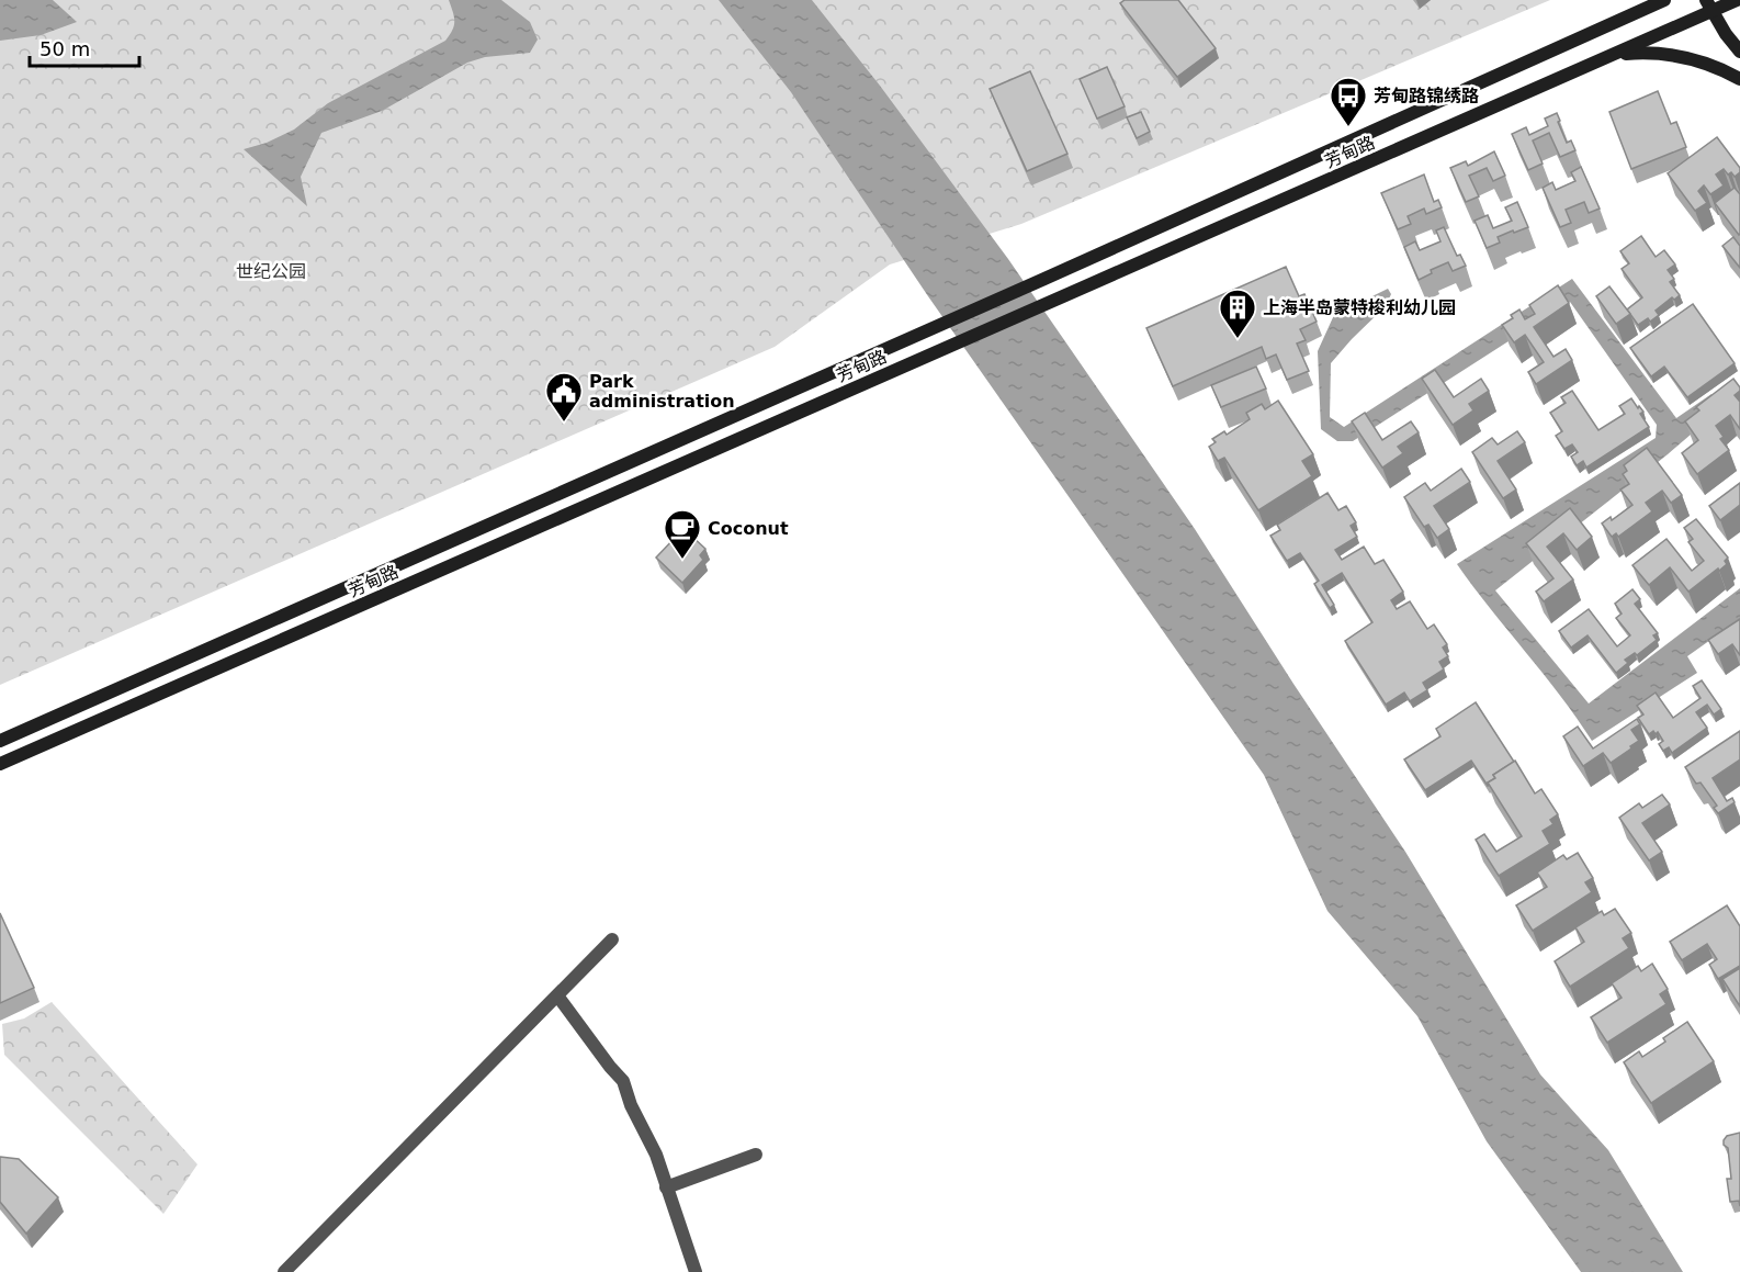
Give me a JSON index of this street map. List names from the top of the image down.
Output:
{
  "streets": {
    "main road": ["芳甸路"]
  },
  "parks": ["世纪公园"],
  "places": {
    "bus stop": ["芳甸路锦绣路"],
    "building": ["上海半岛蒙特梭利幼儿园"],
    "public building": ["Park administration"],
    "cafe": ["Coconut"]
  },
  "scale_bar": "50 m"
}
